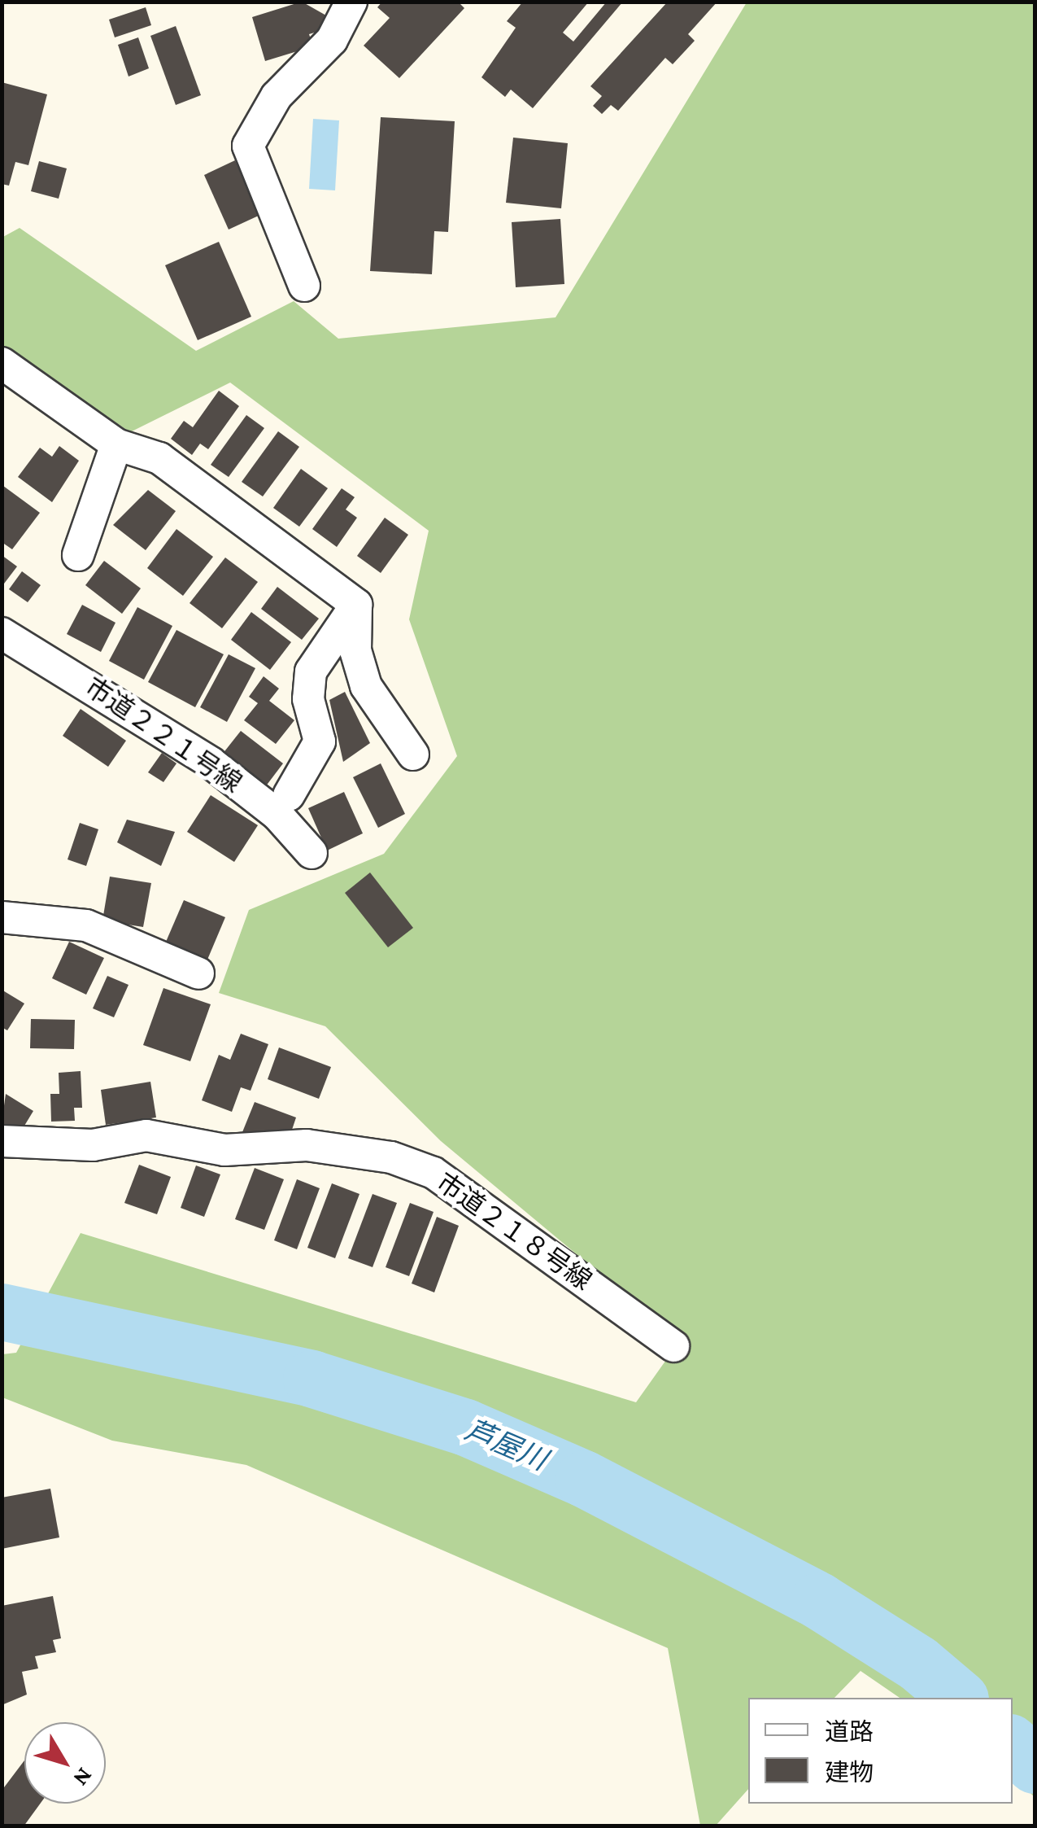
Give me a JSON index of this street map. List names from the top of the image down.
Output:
{
  "streets": {
    "street": ["市道２２１号線", "市道２１８号線"]
  },
  "water": ["芦屋川"],
  "legend": ["道路", "建物"],
  "north": "bottom right"
}
